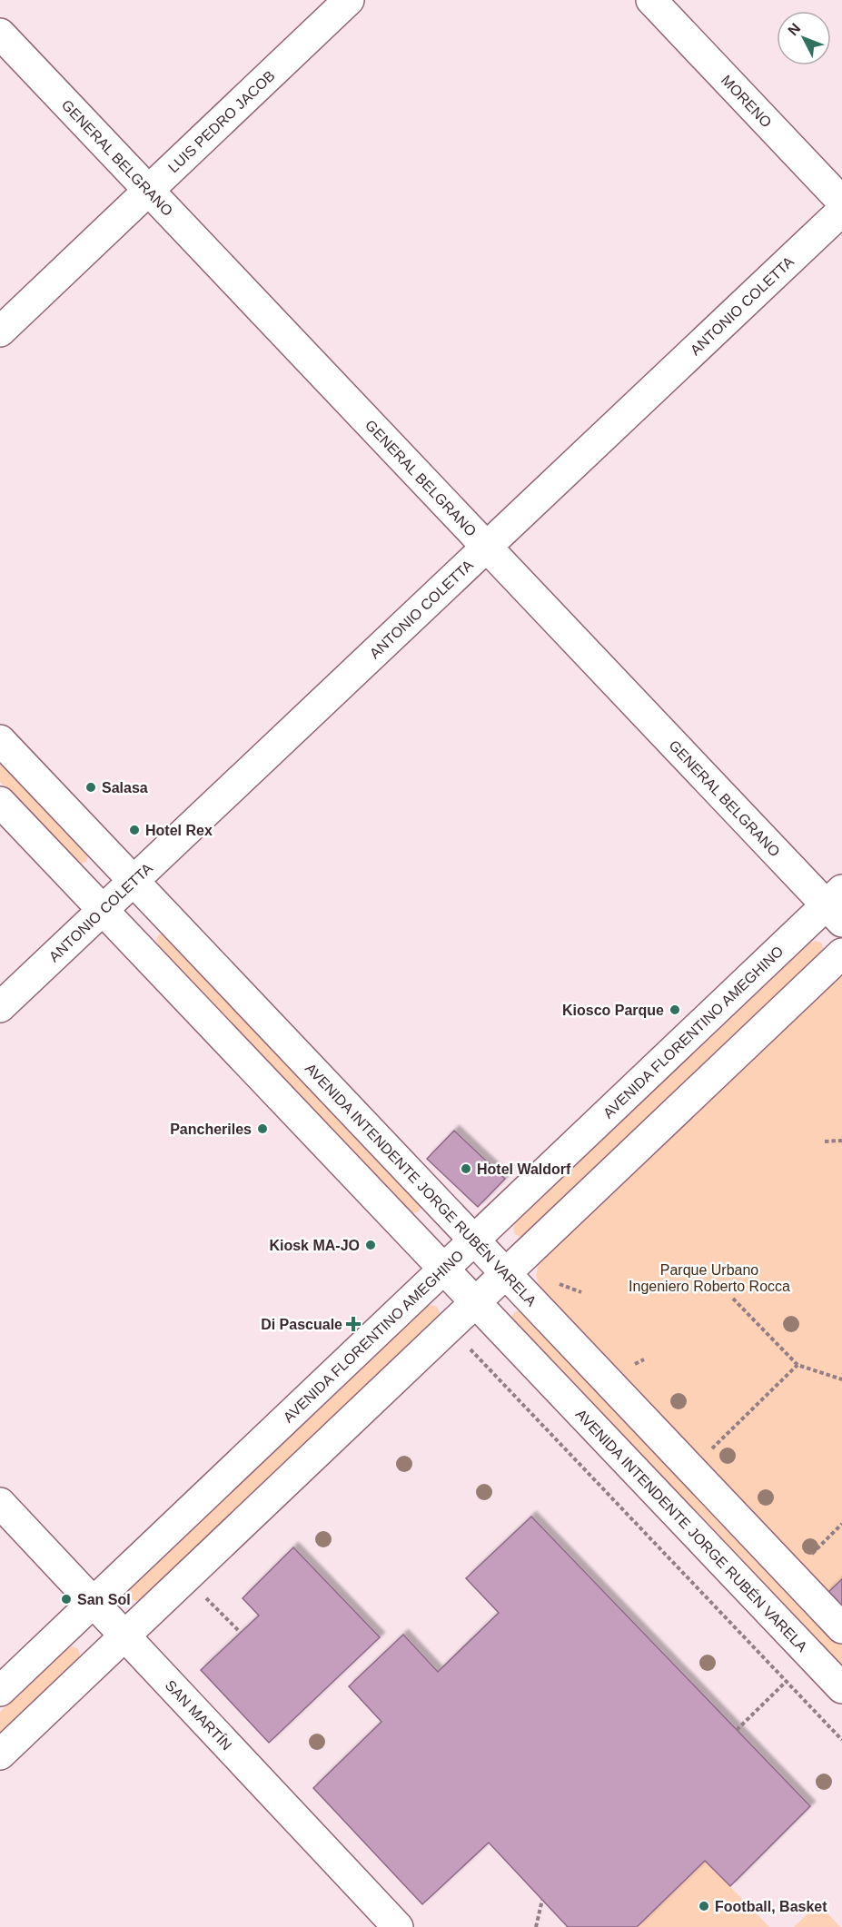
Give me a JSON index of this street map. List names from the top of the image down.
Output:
{
  "streets": {
    "main road": [
      "MORENO",
      "LUIS PEDRO JACOB",
      "GENERAL BELGRANO",
      "ANTONIO COLETTA",
      "AVENIDA FLORENTINO AMEGHINO",
      "AVENIDA INTENDENTE JORGE RUBÉN VARELA",
      "SAN MARTÍN"
    ]
  },
  "crossings": [
    ["LUIS PEDRO JACOB", "GENERAL BELGRANO"],
    ["GENERAL BELGRANO", "ANTONIO COLETTA"],
    ["GENERAL BELGRANO", "AVENIDA FLORENTINO AMEGHINO"],
    ["ANTONIO COLETTA", "AVENIDA INTENDENTE JORGE RUBÉN VARELA"],
    ["AVENIDA FLORENTINO AMEGHINO", "AVENIDA INTENDENTE JORGE RUBÉN VARELA"],
    ["AVENIDA FLORENTINO AMEGHINO", "SAN MARTÍN"]
  ],
  "parks": ["Parque Urbano Ingeniero Roberto Rocca"],
  "places": {
    "other": [
      "Salasa",
      "Hotel Rex",
      "Kiosco Parque",
      "Pancheriles",
      "Hotel Waldorf",
      "Kiosk MA-JO",
      "San Sol",
      "Football, Basket"
    ],
    "health": ["Di Pascuale"]
  },
  "north": "top left"
}
